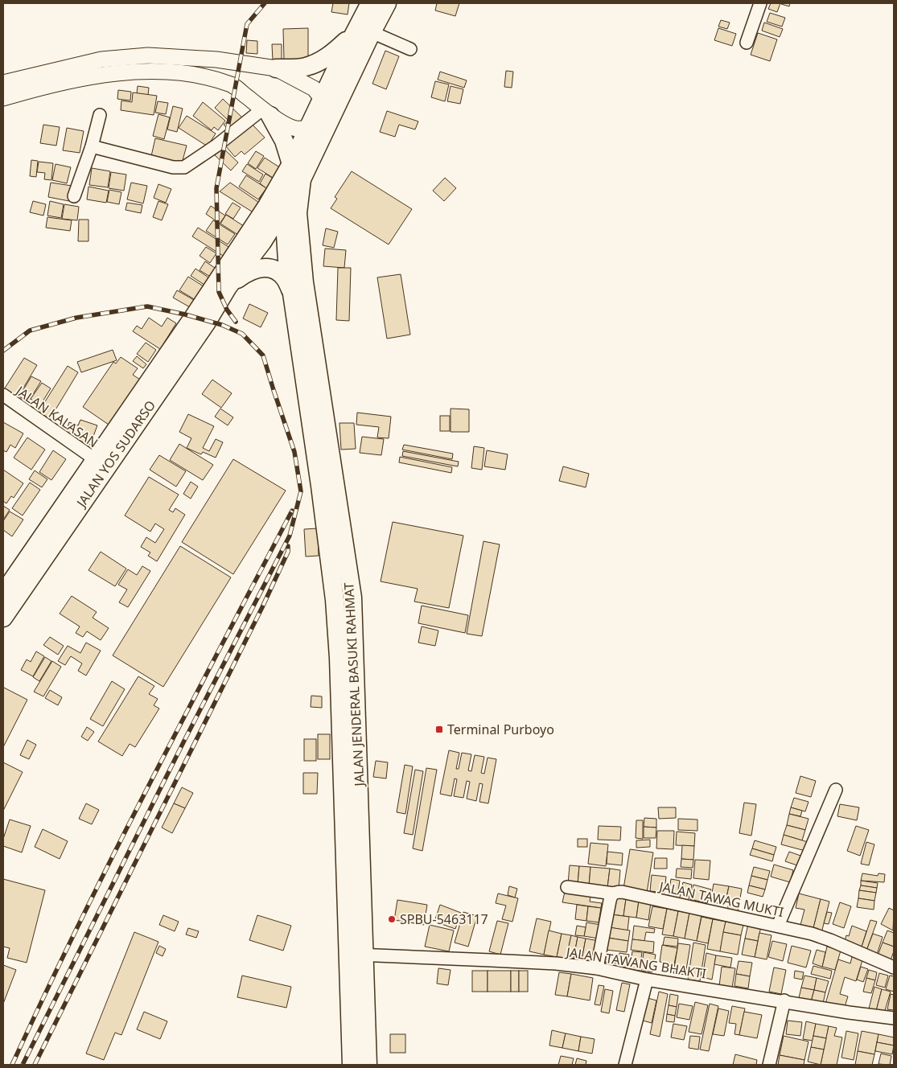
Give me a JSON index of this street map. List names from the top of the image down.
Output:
{
  "streets": {
    "highway": ["JALAN YOS SUDARSO", "JALAN JENDERAL BASUKI RAHMAT"],
    "street": ["JALAN KALASAN", "JALAN TAWAG MUKTI", "JALAN TAWANG BHAKTI"]
  },
  "crossings": [
    ["JALAN KALASAN", "JALAN YOS SUDARSO"],
    ["JALAN JENDERAL BASUKI RAHMAT", "JALAN TAWANG BHAKTI"]
  ],
  "places": {
    "transit": ["Terminal Purboyo"],
    "other": ["SPBU-5463117"]
  }
}
